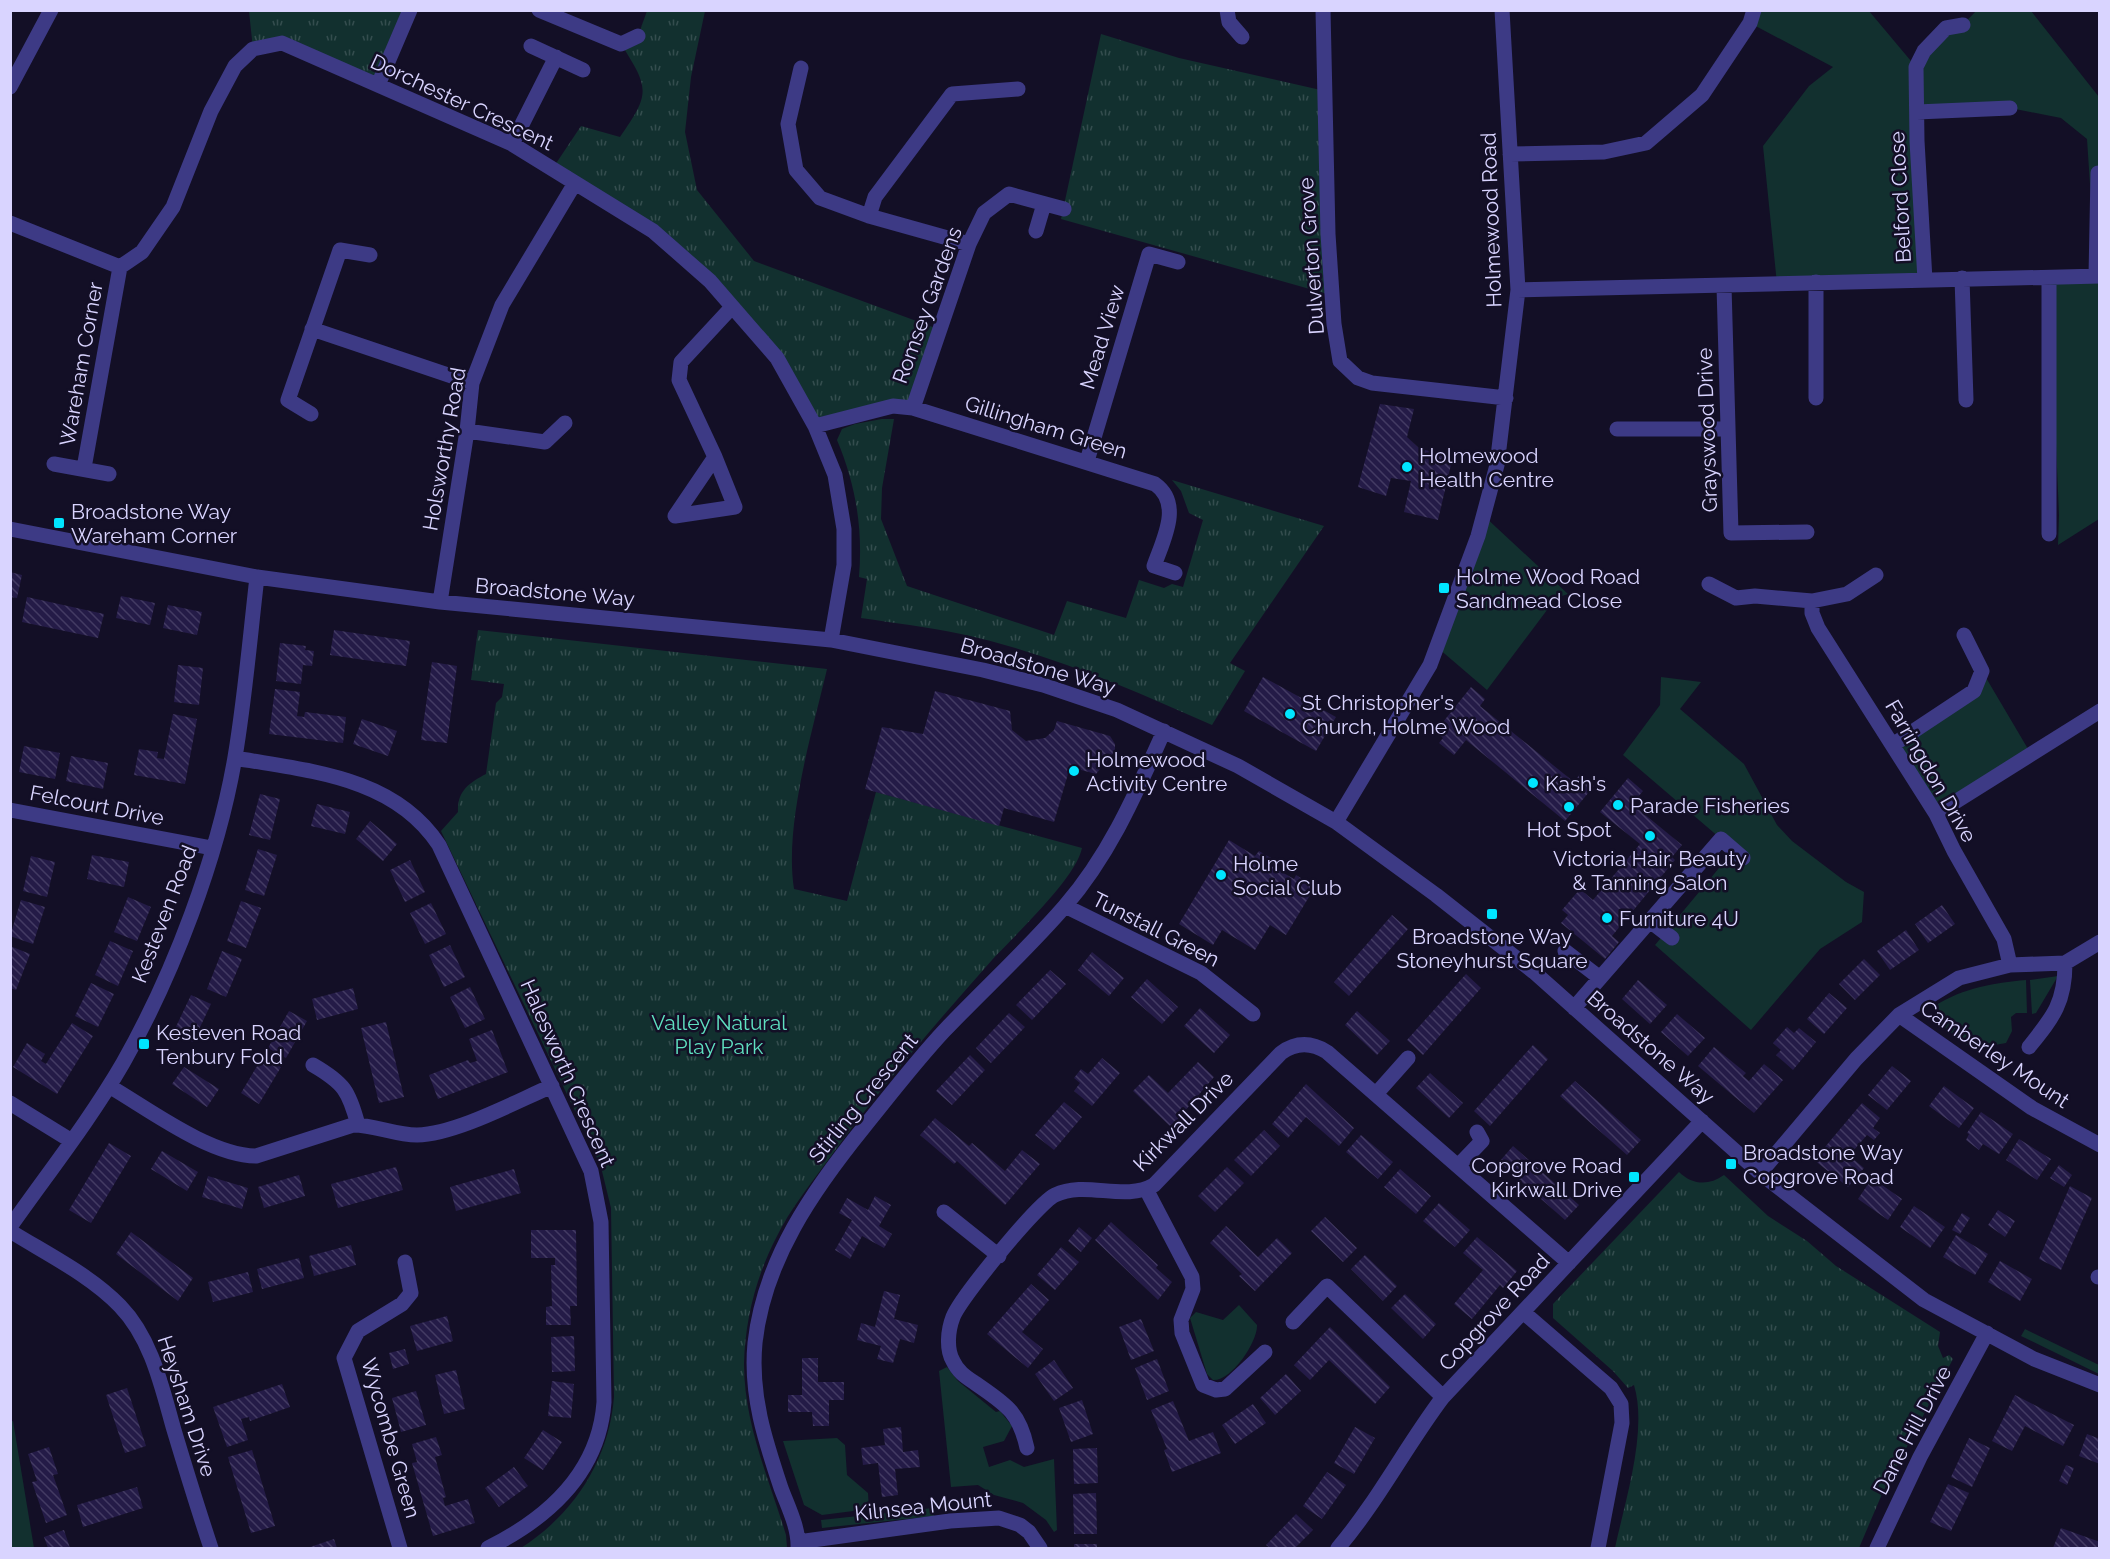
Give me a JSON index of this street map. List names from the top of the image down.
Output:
{
  "streets": {
    "street": [
      "Dorchester Crescent",
      "Belford Close",
      "Holmewood Road",
      "Dulverton Grove",
      "Romsey Gardens",
      "Mead View",
      "Wareham Corner",
      "Gillingham Green",
      "Grayswood Drive",
      "Holsworthy Road",
      "Broadstone Way",
      "Farringdon Drive",
      "Felcourt Drive",
      "Kesteven Road",
      "Tunstall Green",
      "Camberley Mount",
      "Halesworth Crescent",
      "Stirling Crescent",
      "Kirkwall Drive",
      "Copgrove Road",
      "Heysham Drive",
      "Dane Hill Drive",
      "Wycombe Green",
      "Kilnsea Mount"
    ]
  },
  "crossings": [
    ["Dorchester Crescent", "Wareham Corner"],
    ["Dorchester Crescent", "Gillingham Green"],
    ["Dorchester Crescent", "Holsworthy Road"],
    ["Dorchester Crescent", "Broadstone Way"],
    ["Holmewood Road", "Dulverton Grove"],
    ["Holmewood Road", "Broadstone Way"],
    ["Romsey Gardens", "Gillingham Green"],
    ["Mead View", "Gillingham Green"],
    ["Holsworthy Road", "Broadstone Way"],
    ["Broadstone Way", "Kesteven Road"],
    ["Broadstone Way", "Stirling Crescent"],
    ["Broadstone Way", "Copgrove Road"],
    ["Broadstone Way", "Dane Hill Drive"],
    ["Felcourt Drive", "Kesteven Road"],
    ["Kesteven Road", "Halesworth Crescent"],
    ["Kesteven Road", "Heysham Drive"],
    ["Tunstall Green", "Stirling Crescent"],
    ["Stirling Crescent", "Kilnsea Mount"],
    ["Kirkwall Drive", "Copgrove Road"]
  ],
  "parks": ["Valley Natural Play Park"],
  "places": {
    "other": [
      "Holmewood Health Centre",
      "St Christopher's Church, Holme Wood",
      "Holmewood Activity Centre",
      "Kash's",
      "Parade Fisheries",
      "Hot Spot",
      "Victoria Hair, Beauty & Tanning Salon",
      "Holme Social Club",
      "Furniture 4U"
    ],
    "transit": [
      "Broadstone Way Wareham Corner",
      "Holme Wood Road Sandmead Close",
      "Broadstone Way Stoneyhurst Square",
      "Kesteven Road Tenbury Fold",
      "Broadstone Way Copgrove Road",
      "Copgrove Road Kirkwall Drive"
    ]
  }
}
